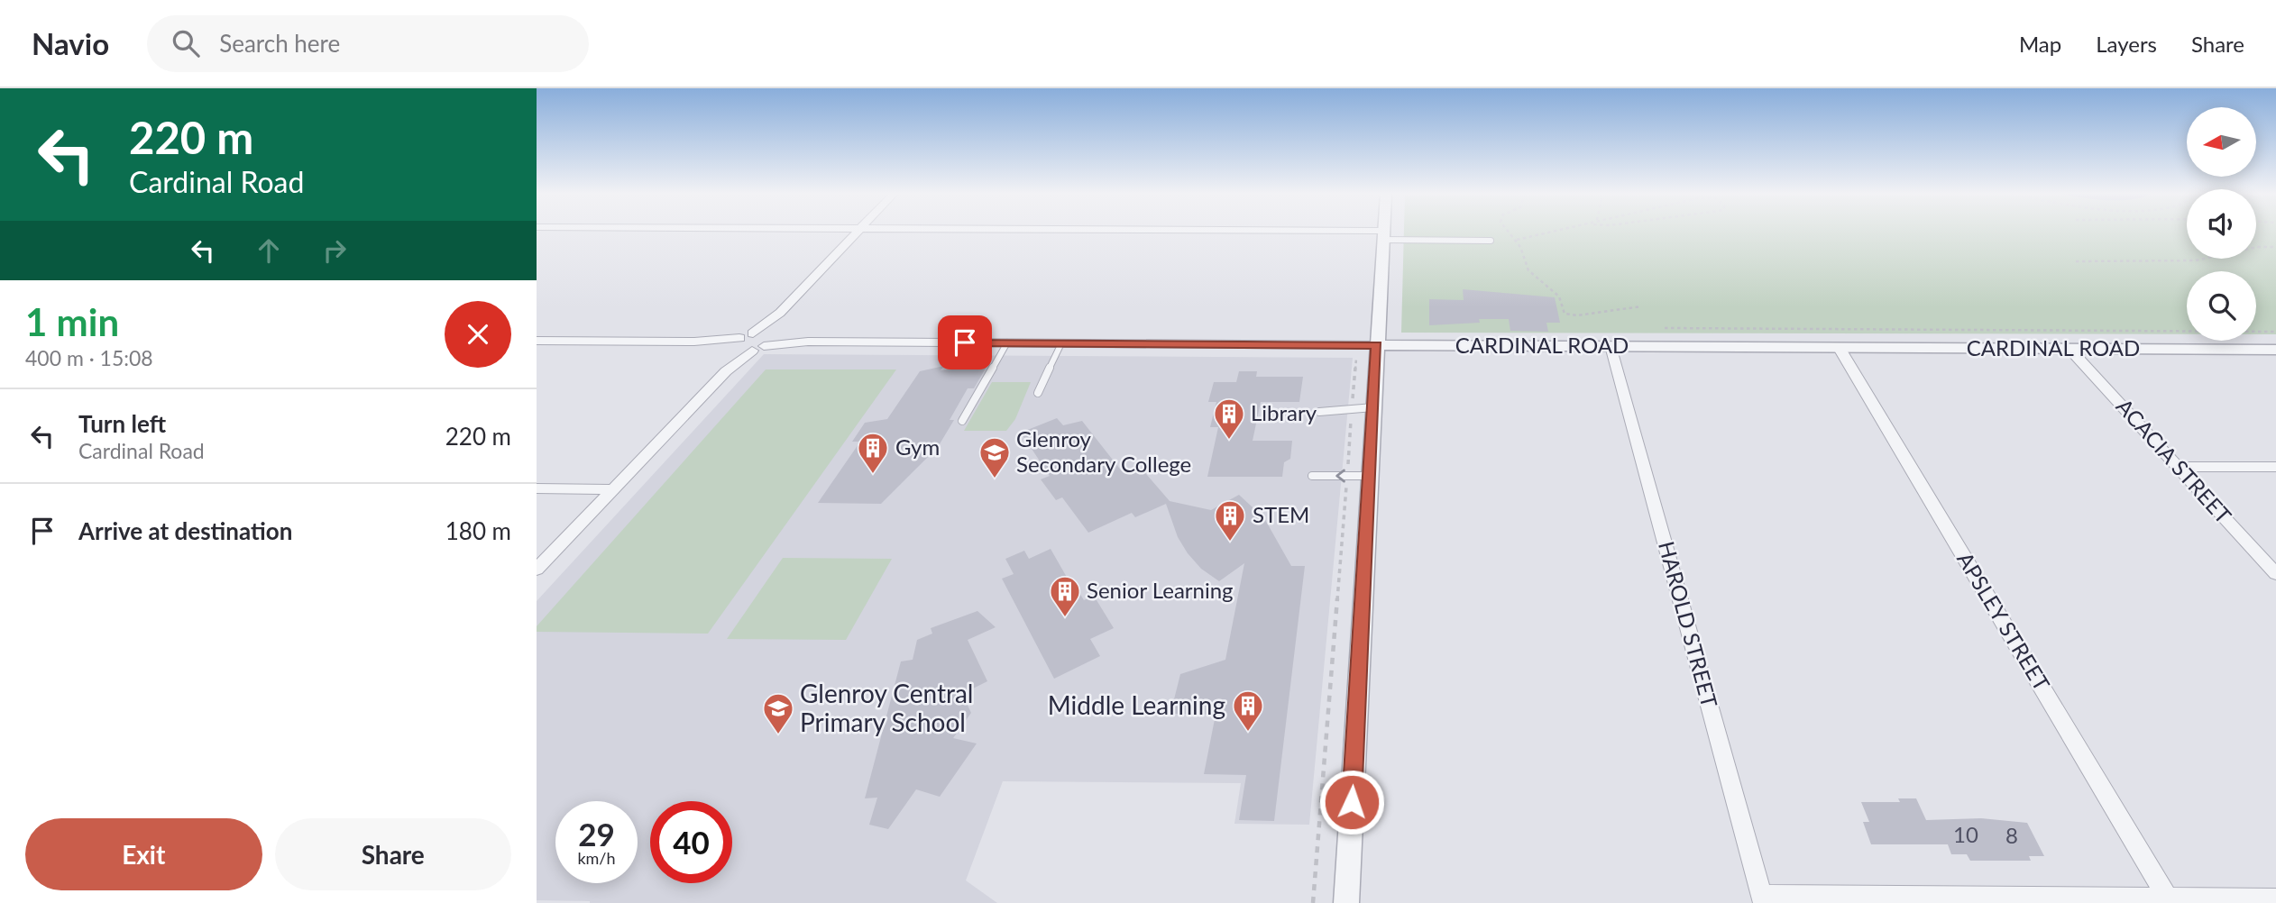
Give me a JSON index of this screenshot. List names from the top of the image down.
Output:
{
  "streets": {
    "street": [
      "CARDINAL ROAD",
      "ACACIA STREET",
      "APSLEY STREET",
      "HAROLD STREET"
    ]
  },
  "crossings": [
    ["CARDINAL ROAD", "ACACIA STREET"],
    ["CARDINAL ROAD", "APSLEY STREET"],
    ["CARDINAL ROAD", "HAROLD STREET"]
  ],
  "places": {
    "building": [
      "Library",
      "Gym",
      "STEM",
      "Senior Learning",
      "Middle Learning"
    ],
    "school or university": ["Glenroy Secondary College", "Glenroy Central Primary School"]
  },
  "house_numbers": ["10", "8"],
  "north": "left",
  "page": {
    "header": "Navio",
    "search": "Search here",
    "nav": ["Map", "Layers", "Share"],
    "turn": ["220 m", "Cardinal Road"],
    "heading": ["1 min", "400 m · 15:08"],
    "list": [
      {
        "name": "Turn left",
        "note": "Cardinal Road",
        "value": "220 m"
      },
      {
        "name": "Arrive at destination",
        "value": "180 m"
      }
    ],
    "speed": "29 km/h",
    "limit": "40",
    "buttons": ["Exit", "Share"]
  }
}
